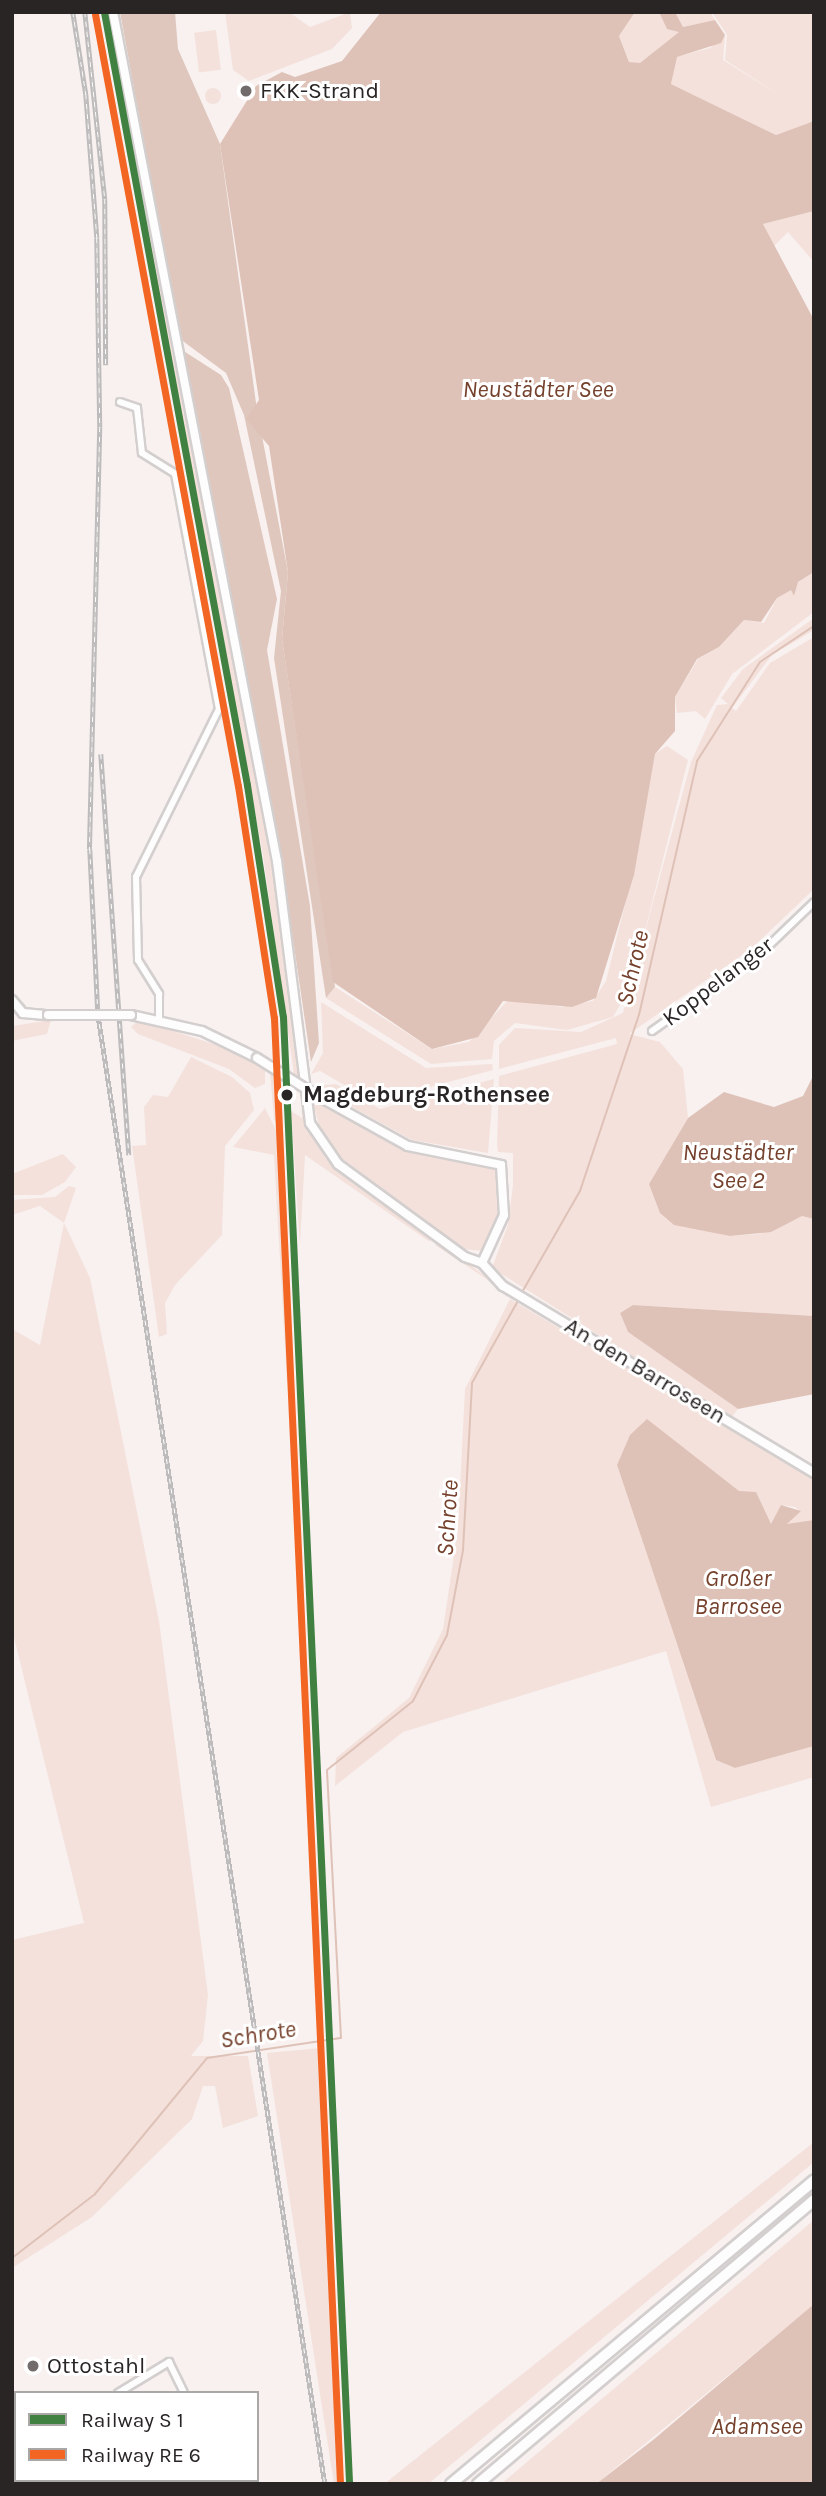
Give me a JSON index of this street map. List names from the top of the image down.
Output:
{
  "streets": {
    "street": ["Koppelanger", "An den Barroseen"]
  },
  "water": [
    "Neustädter See",
    "Schrote",
    "Neustädter See 2",
    "Großer Barrosee",
    "Adamsee"
  ],
  "places": ["FKK-Strand", "Magdeburg-Rothensee", "Ottostahl"],
  "legend": ["Railway S 1", "Railway RE 6"]
}
